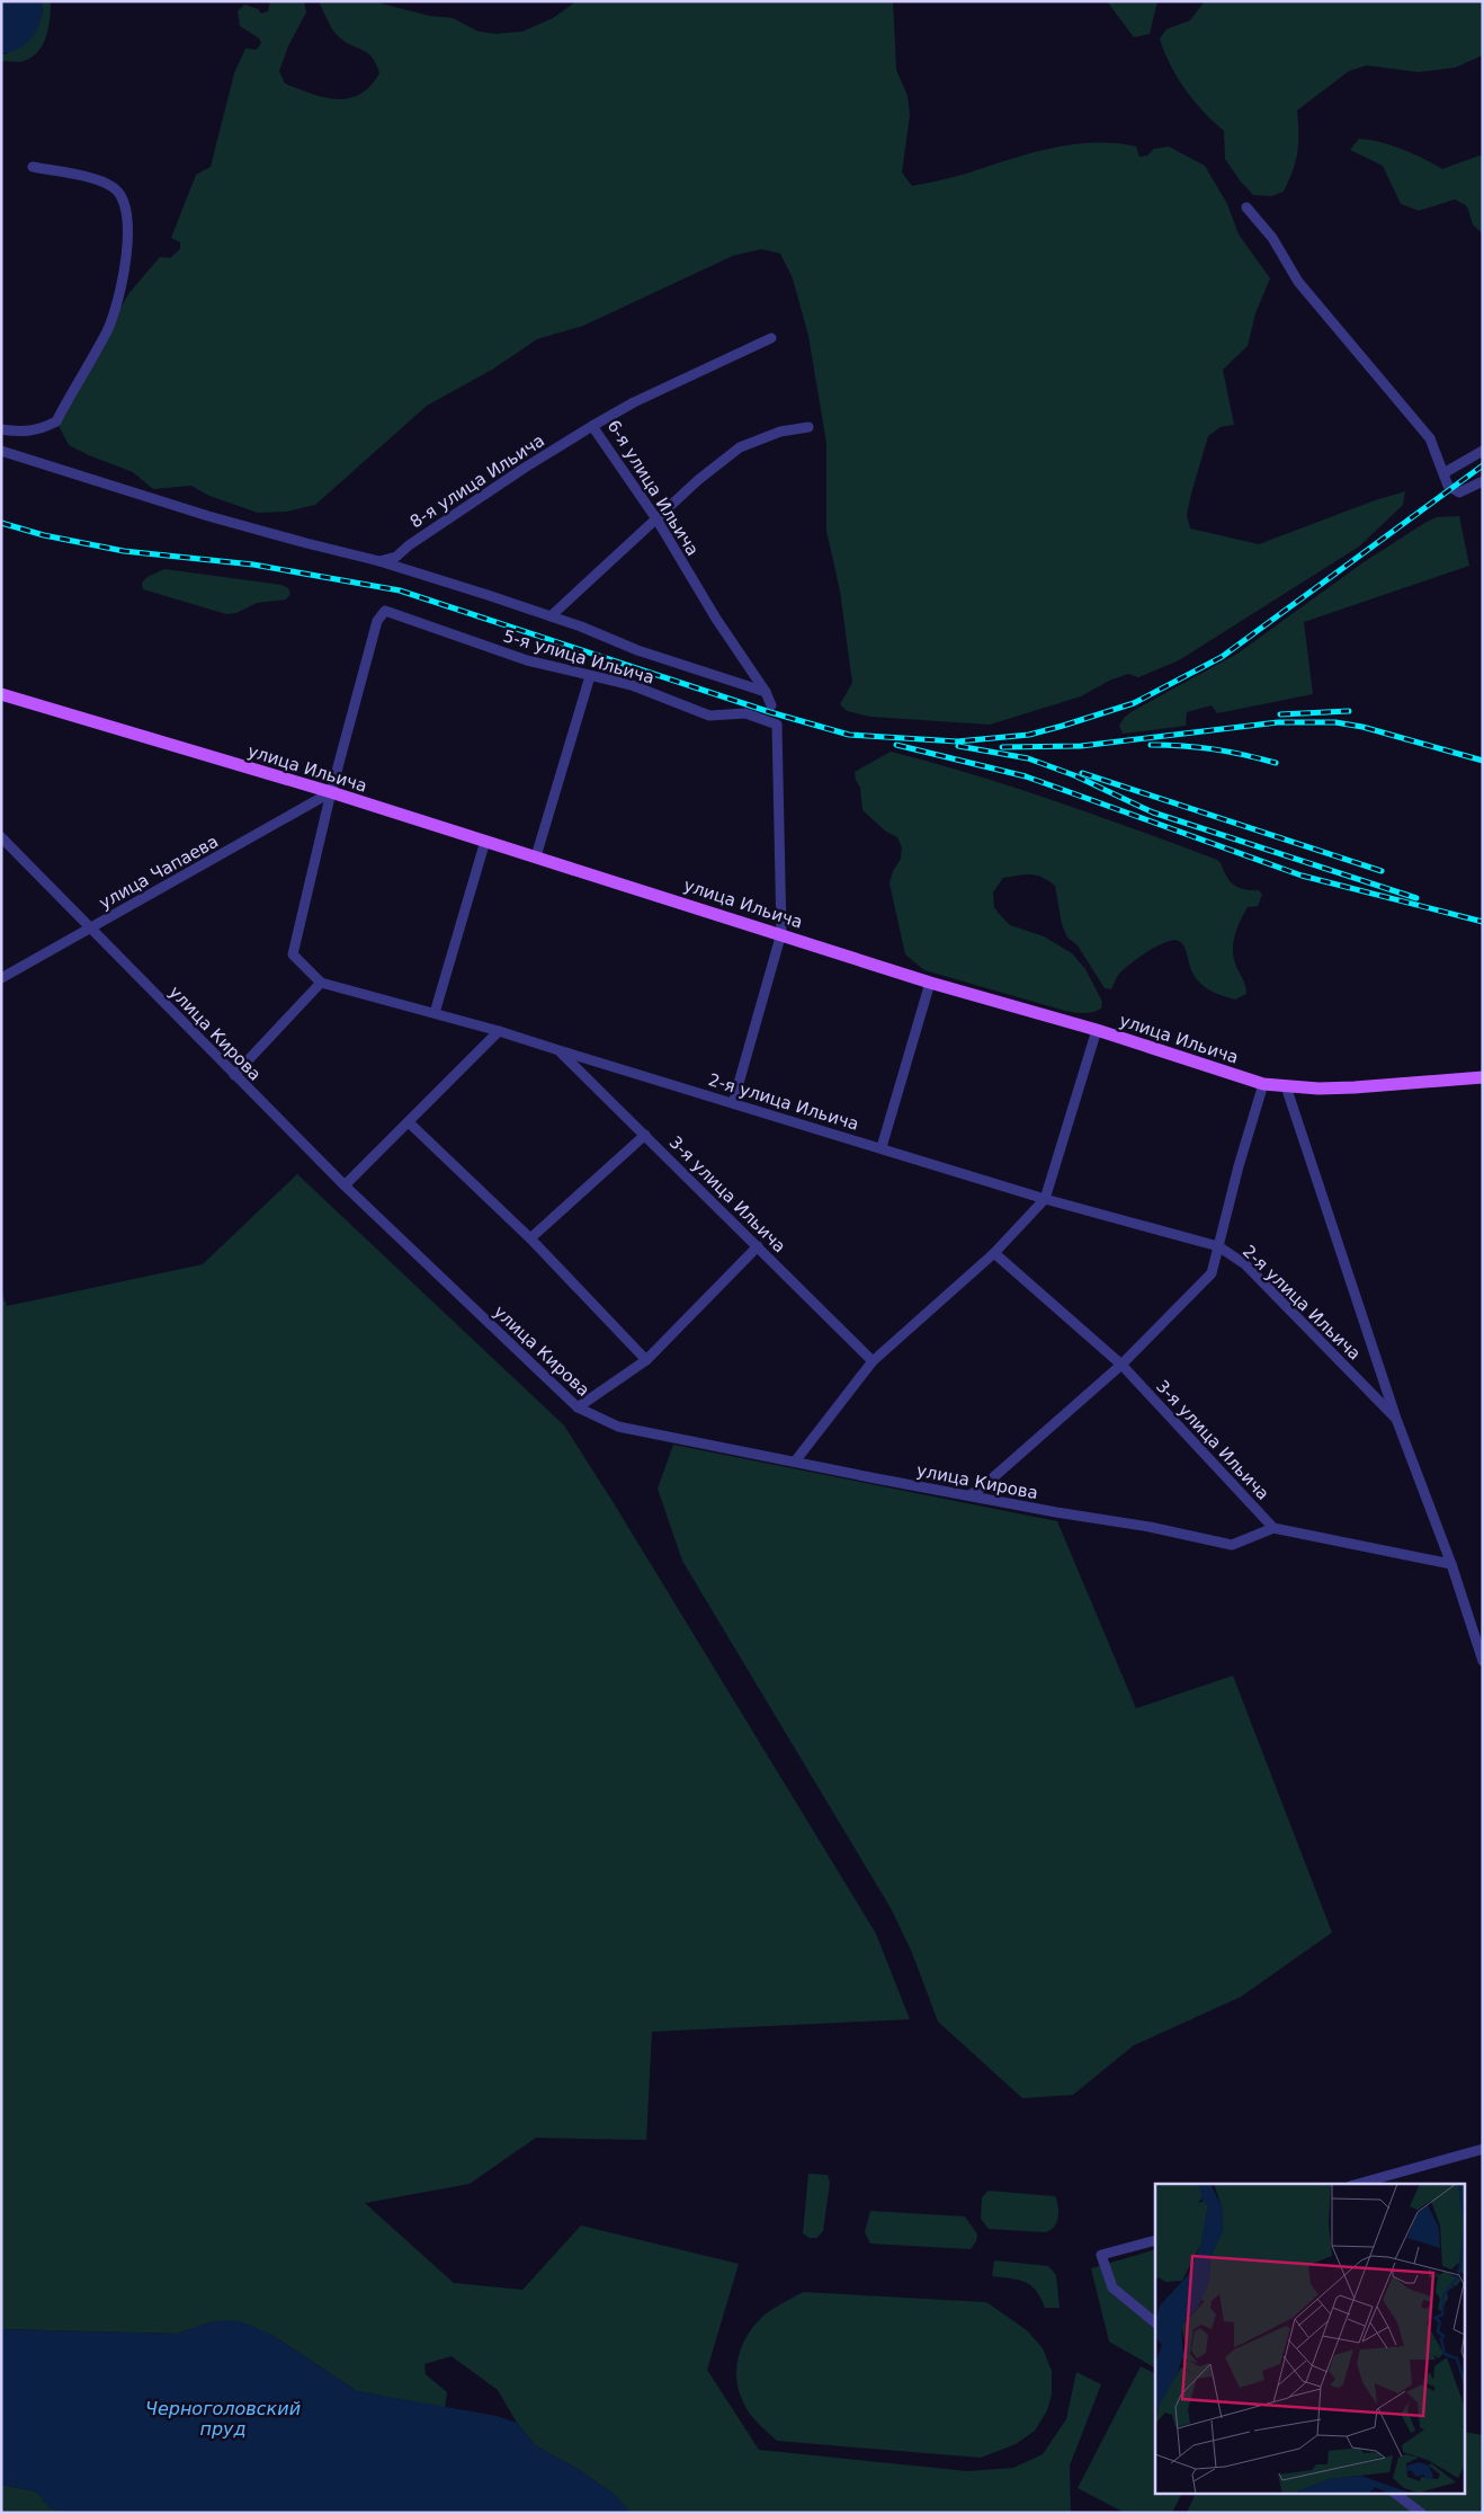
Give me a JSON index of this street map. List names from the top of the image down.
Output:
{
  "streets": {
    "main road": ["улица Ильича"],
    "street": [
      "8-я улица Ильича",
      "6-я улица Ильича",
      "5-я улица Ильича",
      "улица Чапаева",
      "улица Кирова",
      "2-я улица Ильича",
      "3-я улица Ильича"
    ]
  },
  "crossings": [
    ["8-я улица Ильича", "6-я улица Ильича"],
    ["5-я улица Ильича", "улица Ильича"],
    ["5-я улица Ильича", "2-я улица Ильича"],
    ["улица Ильича", "улица Чапаева"],
    ["улица Ильича", "2-я улица Ильича"],
    ["улица Чапаева", "улица Кирова"],
    ["улица Чапаева", "2-я улица Ильича"],
    ["улица Кирова", "3-я улица Ильича"],
    ["2-я улица Ильича", "3-я улица Ильича"]
  ],
  "water": ["Черноголовский пруд"]
}
